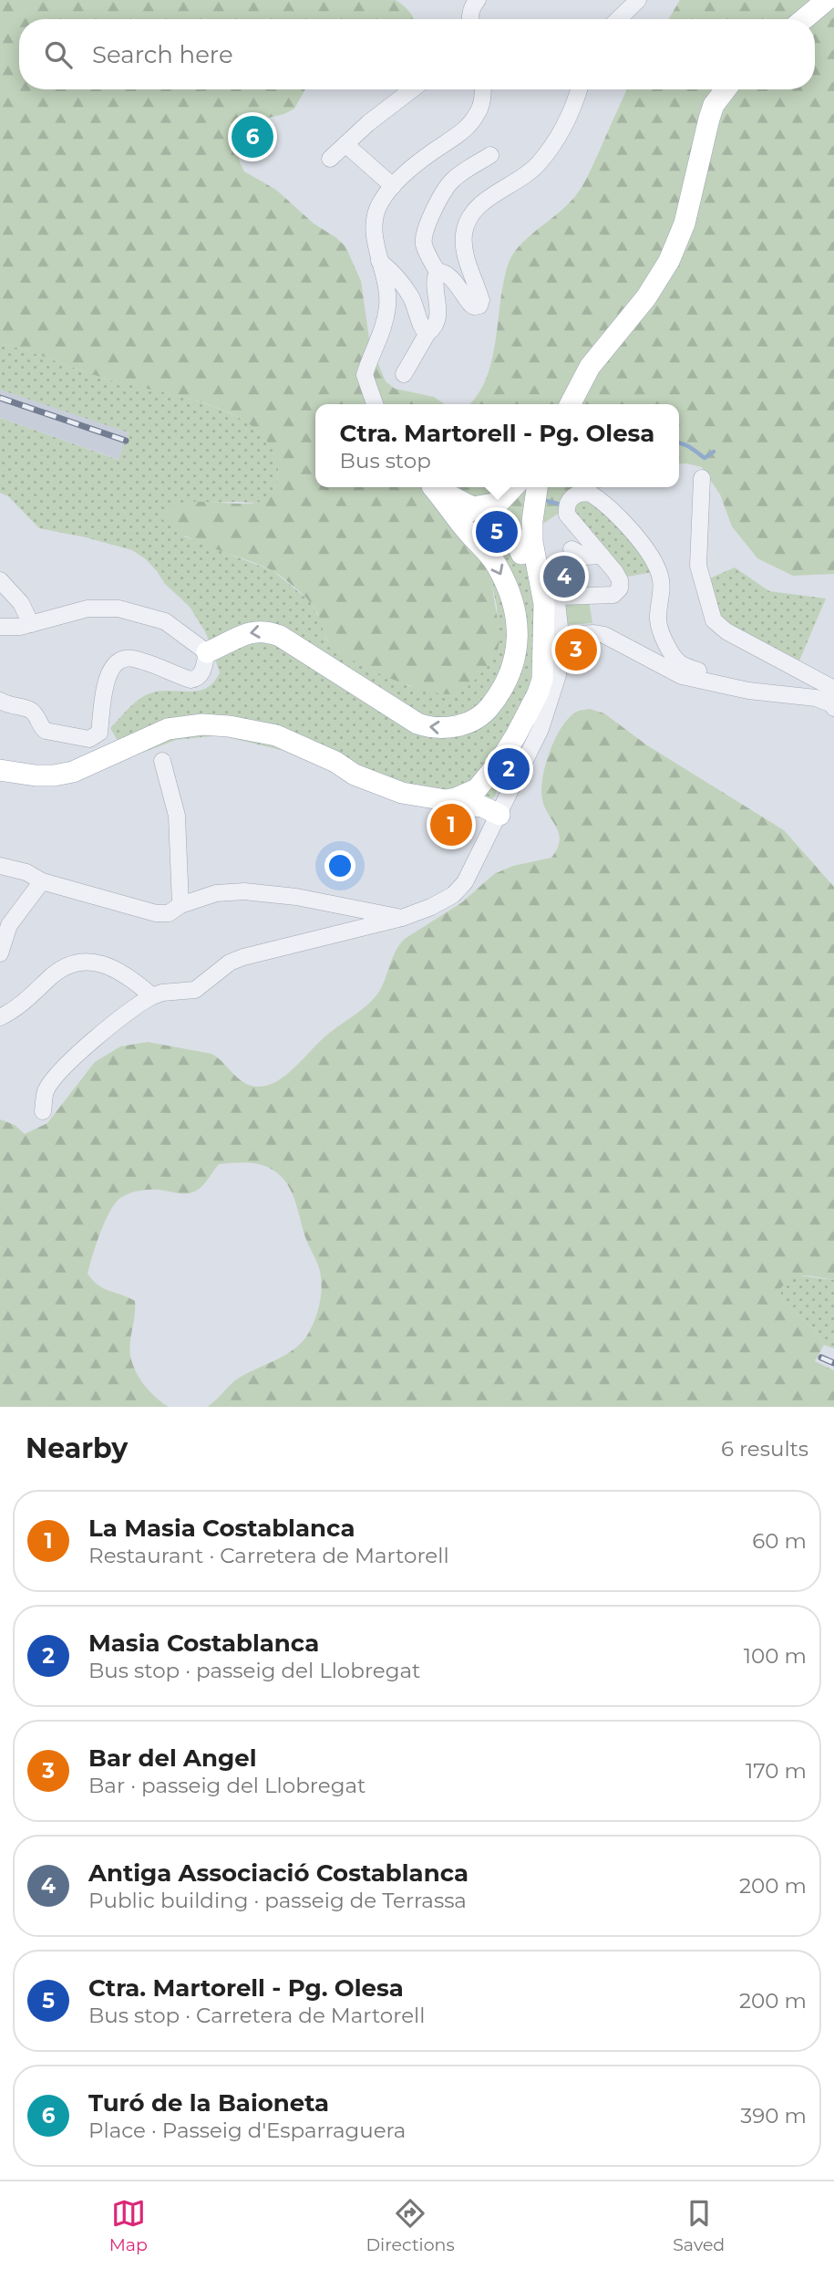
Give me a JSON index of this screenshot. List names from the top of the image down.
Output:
{
  "page": {
    "search": "Search here",
    "pins": [
      "6",
      "5",
      "4",
      "3",
      "2",
      "1"
    ],
    "popup": ["Ctra. Martorell - Pg. Olesa", "Bus stop"],
    "heading": ["Nearby", "6 results"],
    "list": [
      {
        "mark": "1",
        "name": "La Masia Costablanca",
        "note": "Restaurant · Carretera de Martorell",
        "value": "60 m"
      },
      {
        "mark": "2",
        "name": "Masia Costablanca",
        "note": "Bus stop · passeig del Llobregat",
        "value": "100 m"
      },
      {
        "mark": "3",
        "name": "Bar del Angel",
        "note": "Bar · passeig del Llobregat",
        "value": "170 m"
      },
      {
        "mark": "4",
        "name": "Antiga Associació Costablanca",
        "note": "Public building · passeig de Terrassa",
        "value": "200 m"
      },
      {
        "mark": "5",
        "name": "Ctra. Martorell - Pg. Olesa",
        "note": "Bus stop · Carretera de Martorell",
        "value": "200 m"
      },
      {
        "mark": "6",
        "name": "Turó de la Baioneta",
        "note": "Place · Passeig d'Esparraguera",
        "value": "390 m"
      }
    ],
    "nav": ["Map", "Directions", "Saved"]
  }
}
